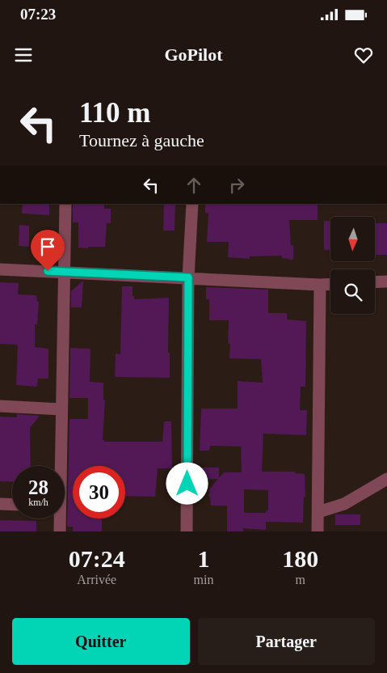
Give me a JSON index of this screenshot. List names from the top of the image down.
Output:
{
  "north": "bottom",
  "page": {
    "status": "07:23",
    "header": "GoPilot",
    "turn": ["110 m", "Tournez à gauche"],
    "speed": "28 km/h",
    "limit": "30",
    "eta": [
      "07:24",
      "Arrivée",
      "1",
      "min",
      "180",
      "m"
    ],
    "buttons": ["Quitter", "Partager"]
  }
}
